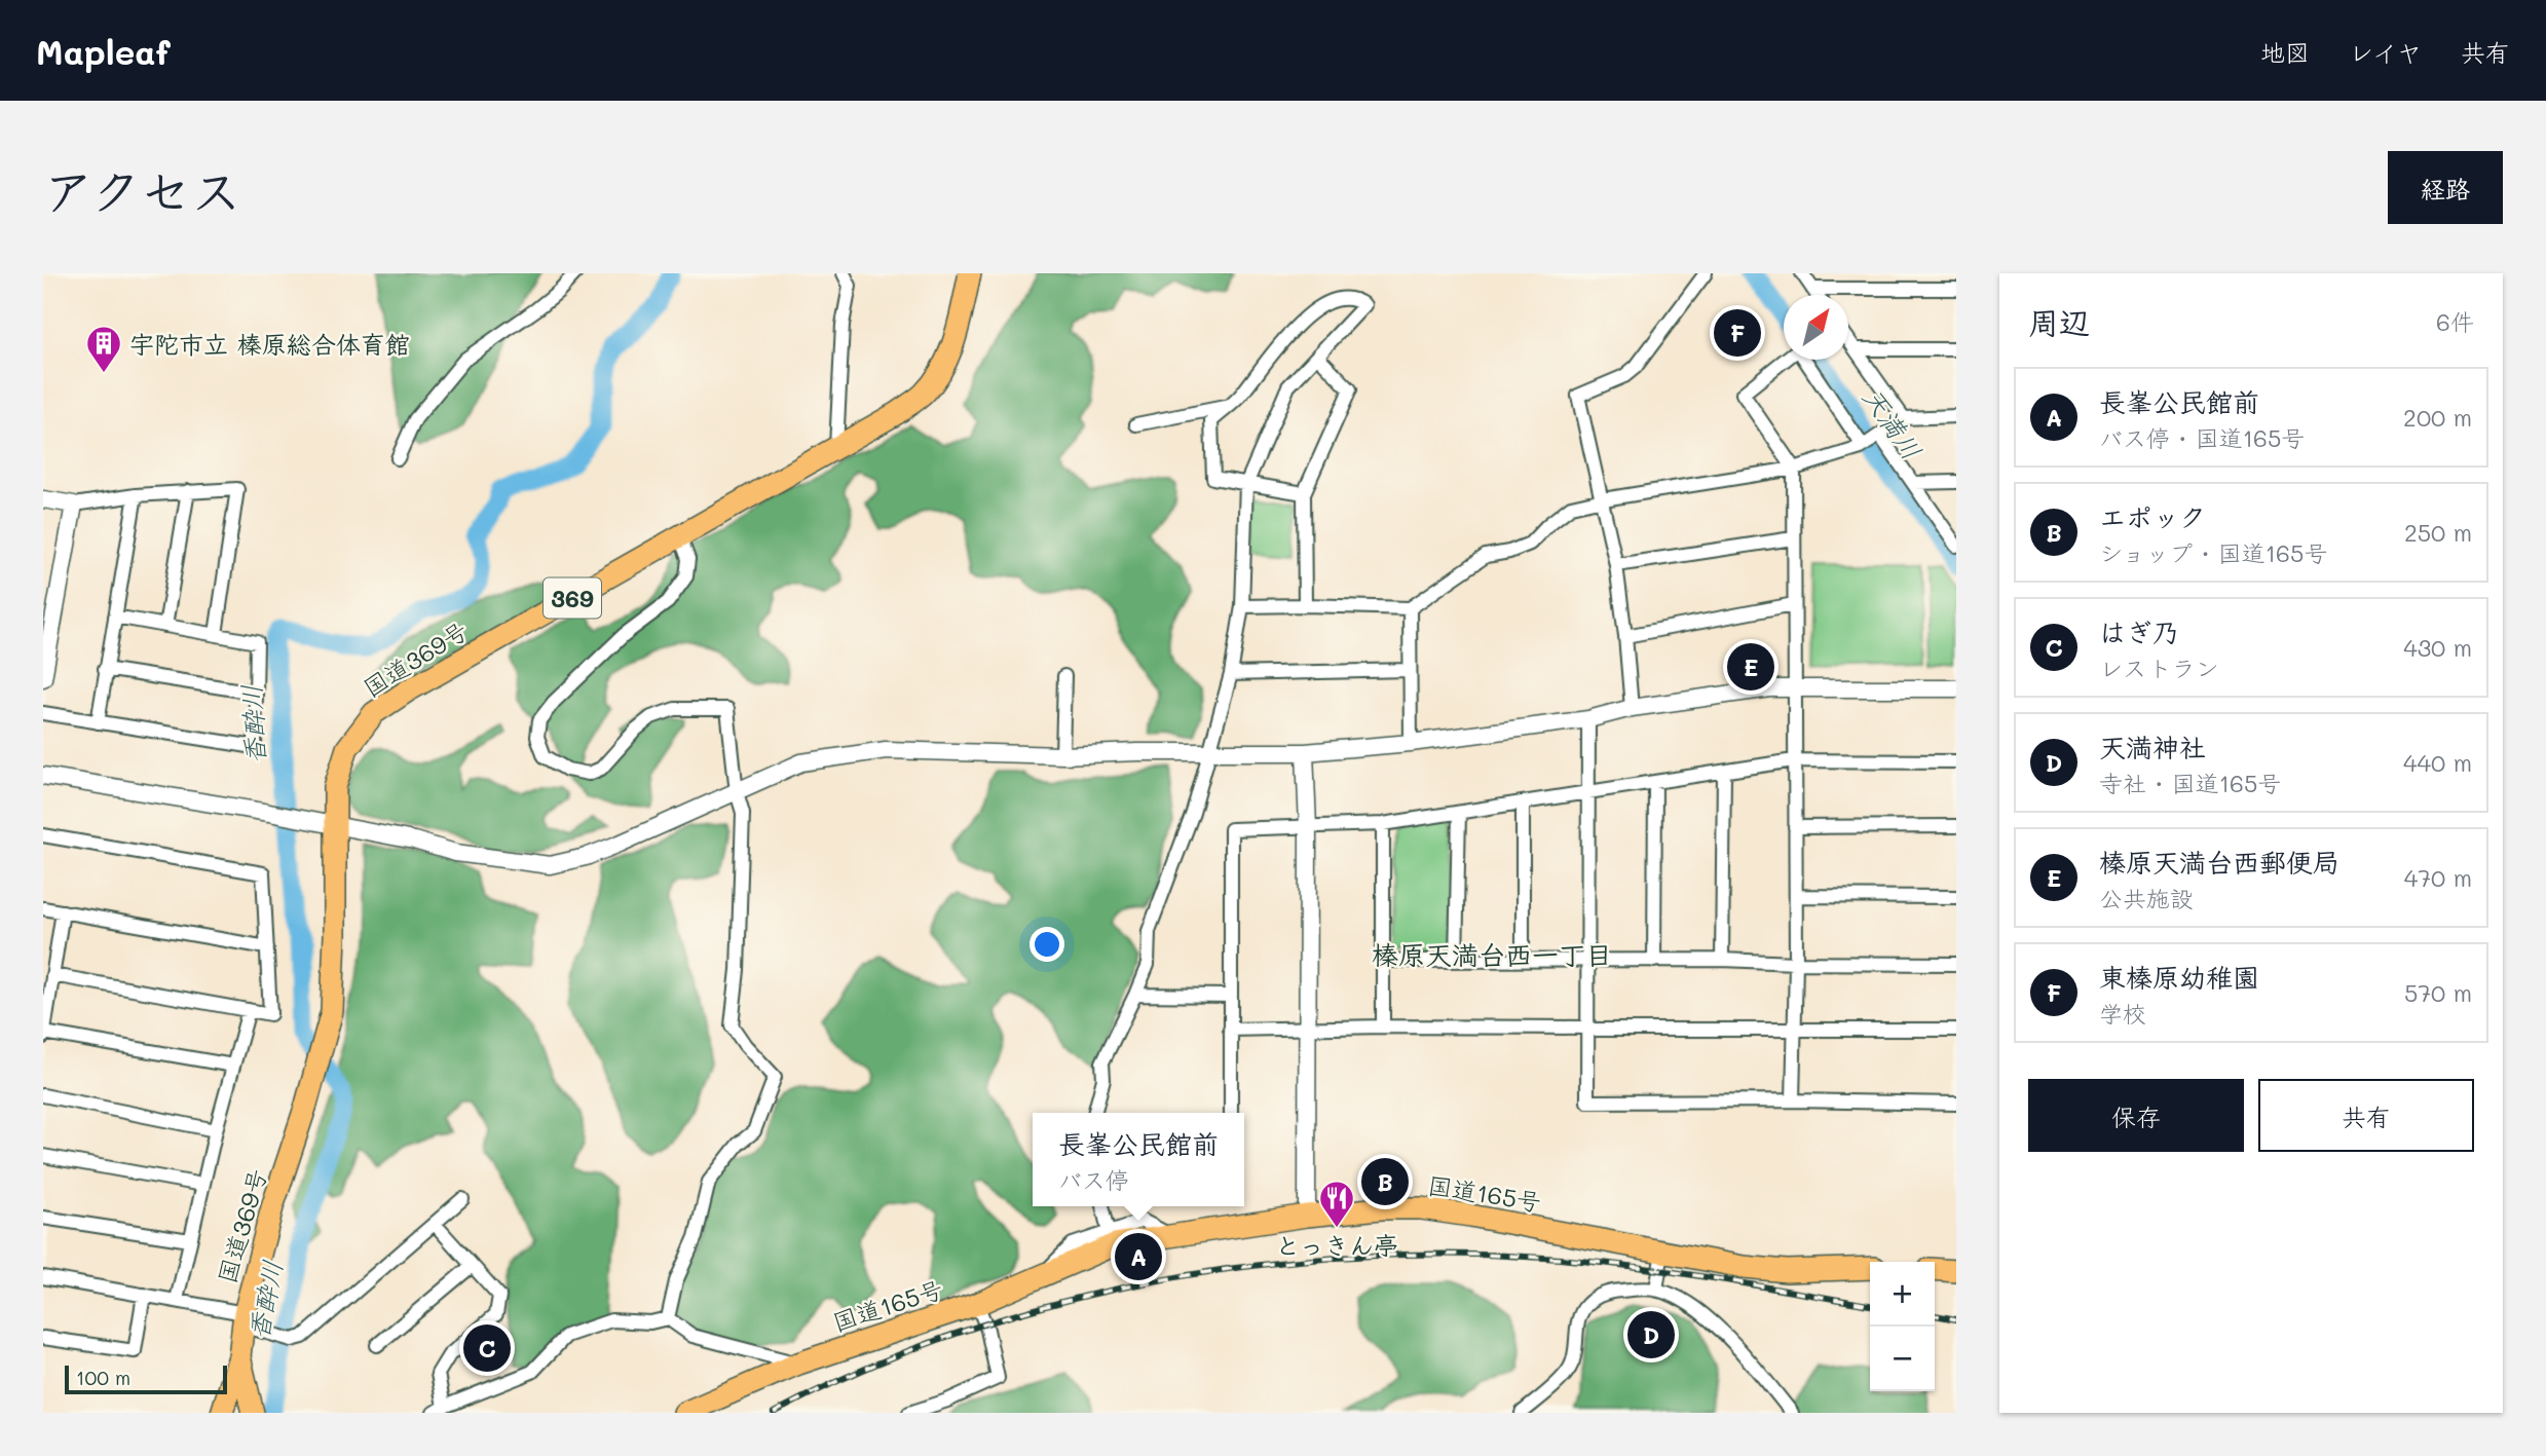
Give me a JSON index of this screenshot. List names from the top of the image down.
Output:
{
  "streets": {
    "highway": ["369", "国道369号", "国道165号"]
  },
  "crossings": [
    ["369", "国道369号"]
  ],
  "districts": ["榛原天満台西一丁目"],
  "water": ["天満川", "香酔川"],
  "places": {
    "building": ["宇陀市立 榛原総合体育館"],
    "restaurant": ["とっきん亭"]
  },
  "scale_bar": "100 m",
  "north": "top right",
  "page": {
    "header": "Mapleaf",
    "nav": ["地図", "レイヤ", "共有"],
    "title": "アクセス",
    "buttons": [
      "経路",
      ["保存", "共有"]
    ],
    "heading": ["周辺", "6件"],
    "pins": [
      "F",
      "E",
      "B",
      "A",
      "D",
      "C"
    ],
    "list": [
      {
        "mark": "A",
        "name": "長峯公民館前",
        "note": "バス停 · 国道165号",
        "value": "200 m"
      },
      {
        "mark": "B",
        "name": "エポック",
        "note": "ショップ · 国道165号",
        "value": "250 m"
      },
      {
        "mark": "C",
        "name": "はぎ乃",
        "note": "レストラン",
        "value": "430 m"
      },
      {
        "mark": "D",
        "name": "天満神社",
        "note": "寺社 · 国道165号",
        "value": "440 m"
      },
      {
        "mark": "E",
        "name": "榛原天満台西郵便局",
        "note": "公共施設",
        "value": "470 m"
      },
      {
        "mark": "F",
        "name": "東榛原幼稚園",
        "note": "学校",
        "value": "570 m"
      }
    ],
    "popup": ["長峯公民館前", "バス停"],
    "map_buttons": ["+", "−"],
    "scale": "100 m"
  }
}
